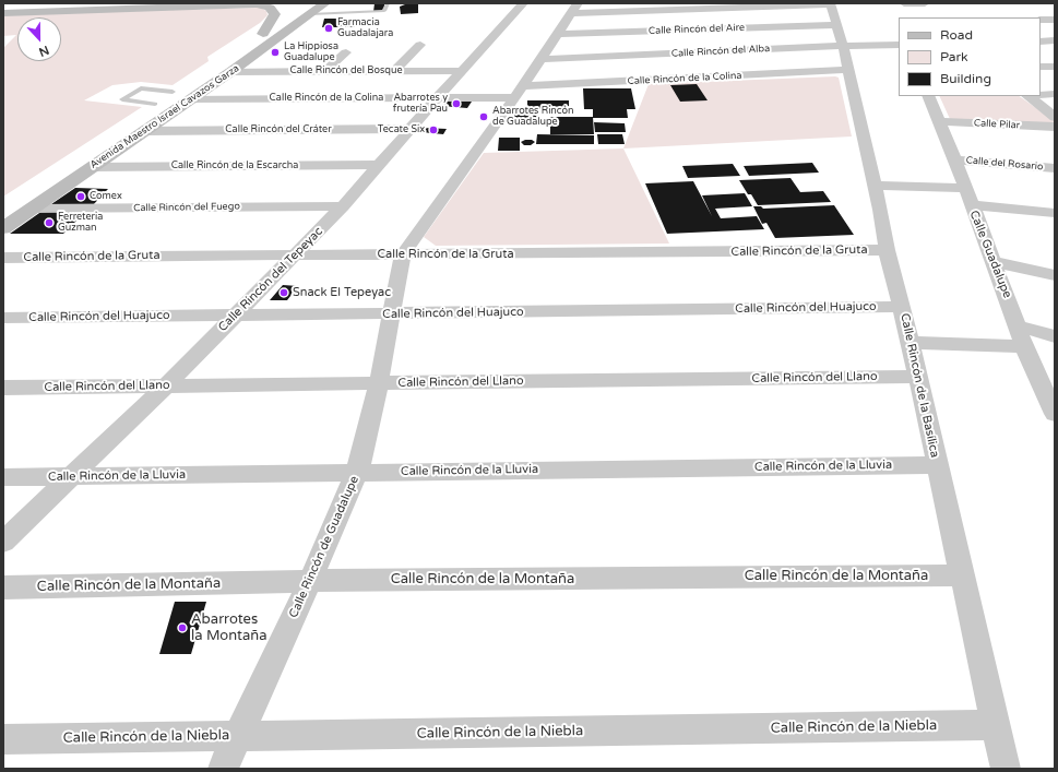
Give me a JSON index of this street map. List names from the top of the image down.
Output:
{
  "streets": {
    "main road": ["Avenida Maestro Israel Cavazos Garza"],
    "street": [
      "Calle Rincón del Aire",
      "Calle Rincón del Alba",
      "Calle Rincón del Bosque",
      "Calle Rincón de la Colina",
      "Calle Pilar",
      "Calle Rincón del Cráter",
      "Calle del Rosario",
      "Calle Rincón de la Escarcha",
      "Calle Rincón del Fuego",
      "Calle Rincón de la Gruta",
      "Calle Guadalupe",
      "Calle Rincón del Tepeyac",
      "Calle Rincón del Huajuco",
      "Calle Rincón del Llano",
      "Calle Rincón de la Basílica",
      "Calle Rincón de la Lluvia",
      "Calle Rincón de Guadalupe",
      "Calle Rincón de la Montaña",
      "Calle Rincón de la Niebla"
    ]
  },
  "crossings": [
    ["Calle Rincón del Aire", "Calle Rincón de la Basílica"],
    ["Calle Rincón del Aire", "Calle Rincón de Guadalupe"],
    ["Calle Rincón del Alba", "Calle Rincón de la Basílica"],
    ["Calle Rincón del Alba", "Calle Rincón de Guadalupe"],
    ["Calle Rincón del Bosque", "Avenida Maestro Israel Cavazos Garza"],
    ["Calle Rincón del Bosque", "Calle Rincón del Tepeyac"],
    ["Calle Rincón de la Colina", "Avenida Maestro Israel Cavazos Garza"],
    ["Calle Rincón de la Colina", "Calle Rincón del Tepeyac"],
    ["Calle Rincón de la Colina", "Calle Rincón de la Basílica"],
    ["Calle Rincón de la Colina", "Calle Rincón de Guadalupe"],
    ["Avenida Maestro Israel Cavazos Garza", "Calle Rincón del Cráter"],
    ["Avenida Maestro Israel Cavazos Garza", "Calle Rincón de la Escarcha"],
    ["Avenida Maestro Israel Cavazos Garza", "Calle Rincón del Fuego"],
    ["Calle Pilar", "Calle Guadalupe"],
    ["Calle Rincón del Cráter", "Calle Rincón del Tepeyac"],
    ["Calle del Rosario", "Calle Guadalupe"],
    ["Calle Rincón de la Escarcha", "Calle Rincón del Tepeyac"],
    ["Calle Rincón del Fuego", "Calle Rincón del Tepeyac"],
    ["Calle Rincón de la Gruta", "Calle Rincón del Tepeyac"],
    ["Calle Rincón de la Gruta", "Calle Rincón de la Basílica"],
    ["Calle Rincón de la Gruta", "Calle Rincón de Guadalupe"],
    ["Calle Rincón del Tepeyac", "Calle Rincón del Huajuco"],
    ["Calle Rincón del Tepeyac", "Calle Rincón del Llano"],
    ["Calle Rincón del Tepeyac", "Calle Rincón de la Lluvia"],
    ["Calle Rincón del Huajuco", "Calle Rincón de la Basílica"],
    ["Calle Rincón del Huajuco", "Calle Rincón de Guadalupe"],
    ["Calle Rincón del Llano", "Calle Rincón de la Basílica"],
    ["Calle Rincón del Llano", "Calle Rincón de Guadalupe"],
    ["Calle Rincón de la Basílica", "Calle Rincón de la Lluvia"],
    ["Calle Rincón de la Basílica", "Calle Rincón de la Montaña"],
    ["Calle Rincón de la Basílica", "Calle Rincón de la Niebla"],
    ["Calle Rincón de la Lluvia", "Calle Rincón de Guadalupe"],
    ["Calle Rincón de Guadalupe", "Calle Rincón de la Montaña"],
    ["Calle Rincón de Guadalupe", "Calle Rincón de la Niebla"]
  ],
  "places": [
    "Farmacia Guadalajara",
    "La Hippiosa Guadalupe",
    "Abarrotes y frutería Pau",
    "Abarrotes Rincón de Guadalupe",
    "Tecate Six",
    "Comex",
    "Ferreteria Guzman",
    "Snack El Tepeyac",
    "Abarrotes la Montaña"
  ],
  "legend": ["Road", "Park", "Building"],
  "north": "bottom"
}
